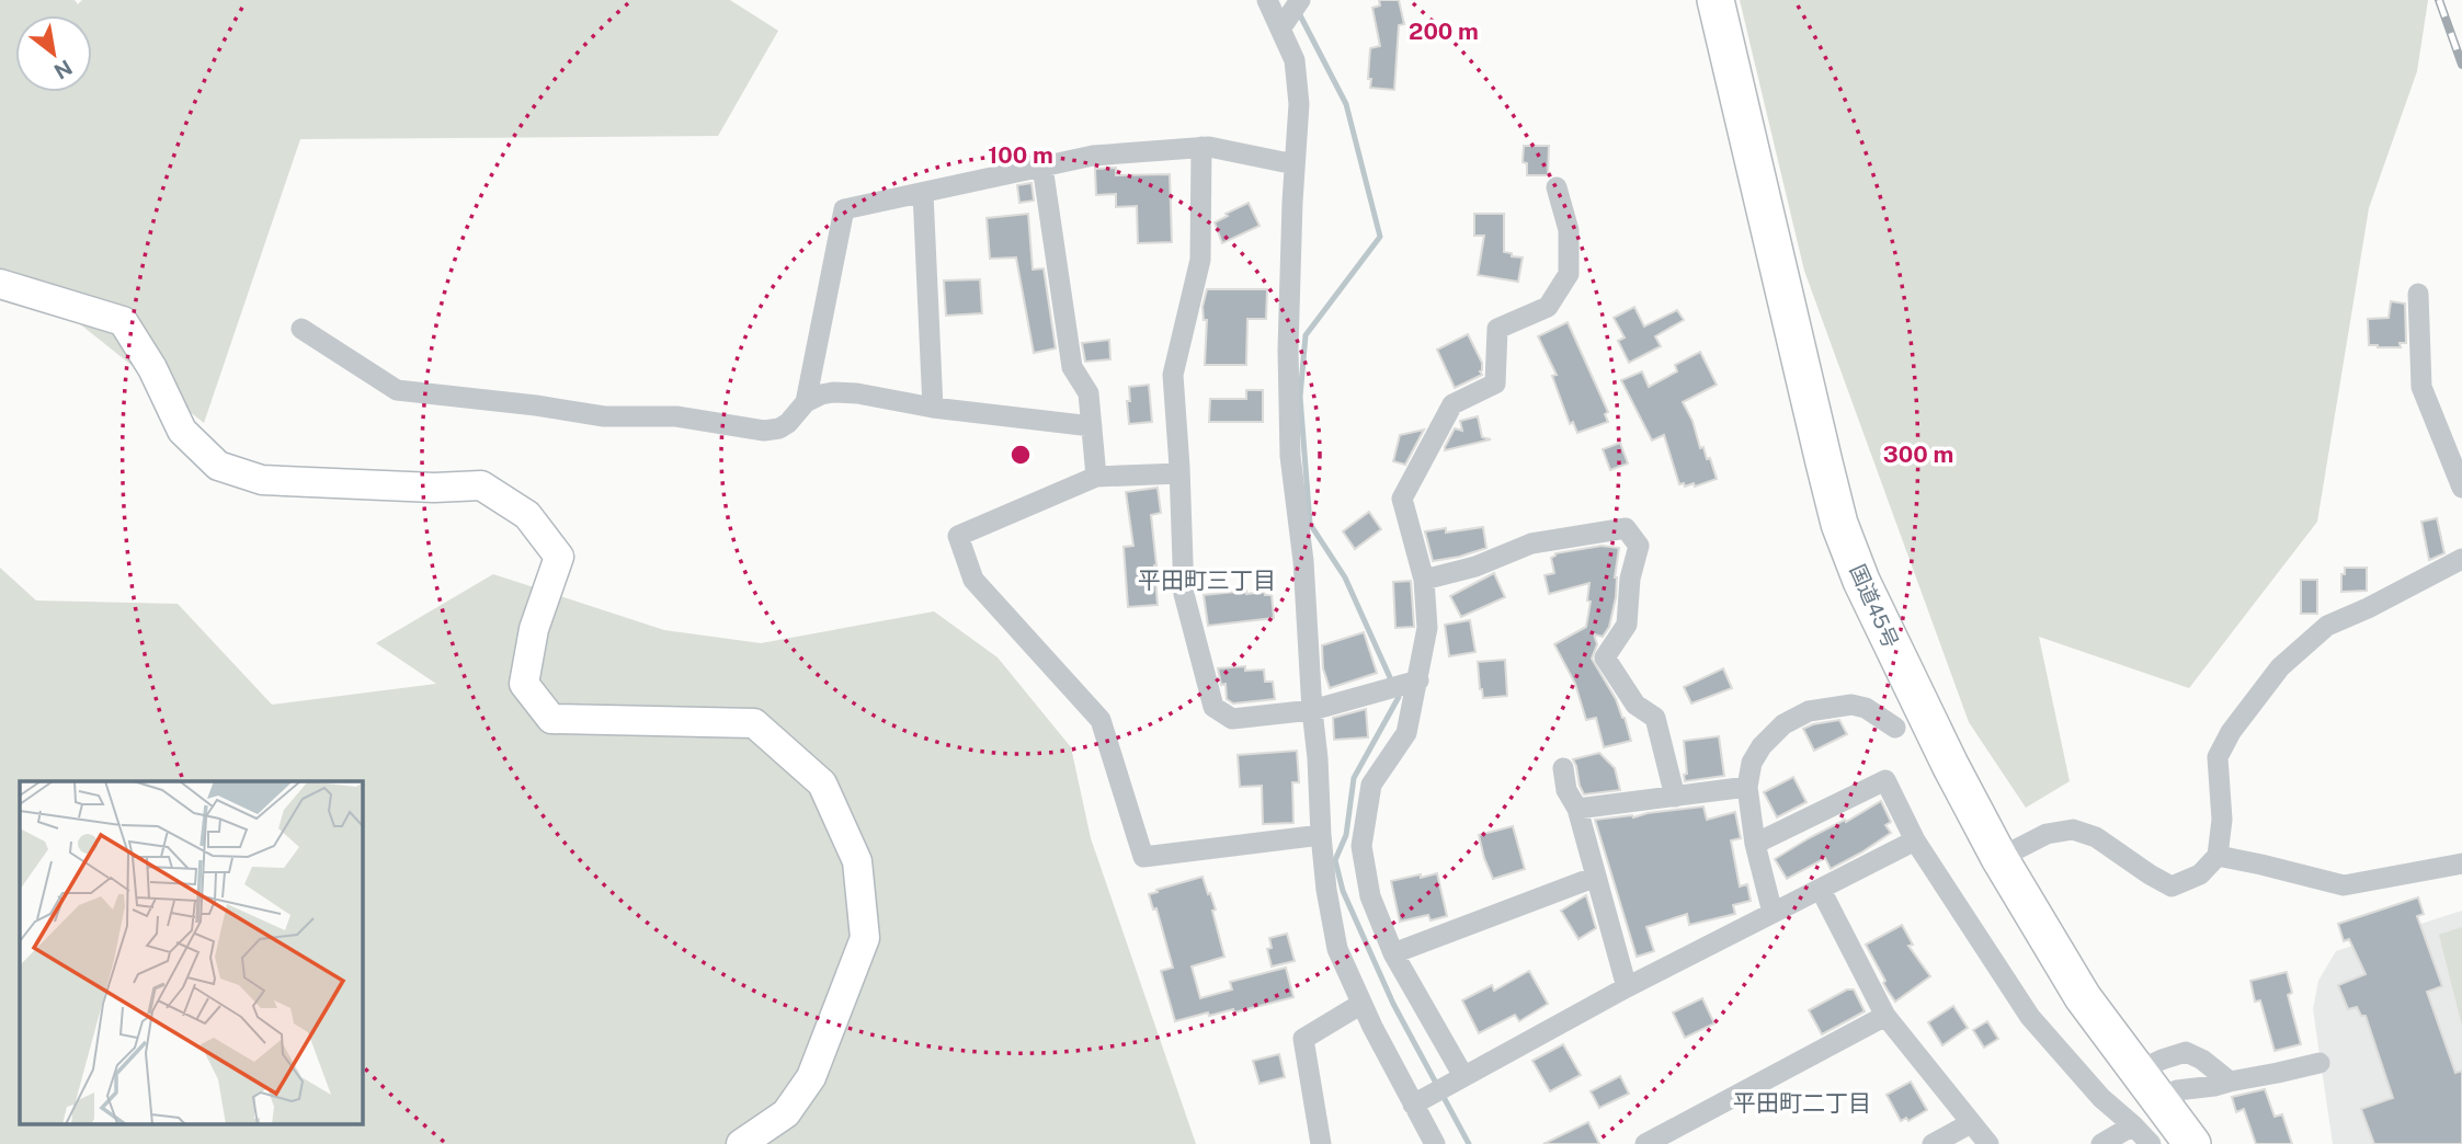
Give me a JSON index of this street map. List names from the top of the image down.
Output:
{
  "streets": {
    "highway": ["国道45号"]
  },
  "districts": ["平田町三丁目", "平田町二丁目"],
  "north": "bottom right",
  "rings": ["200 m", "100 m", "300 m"]
}
